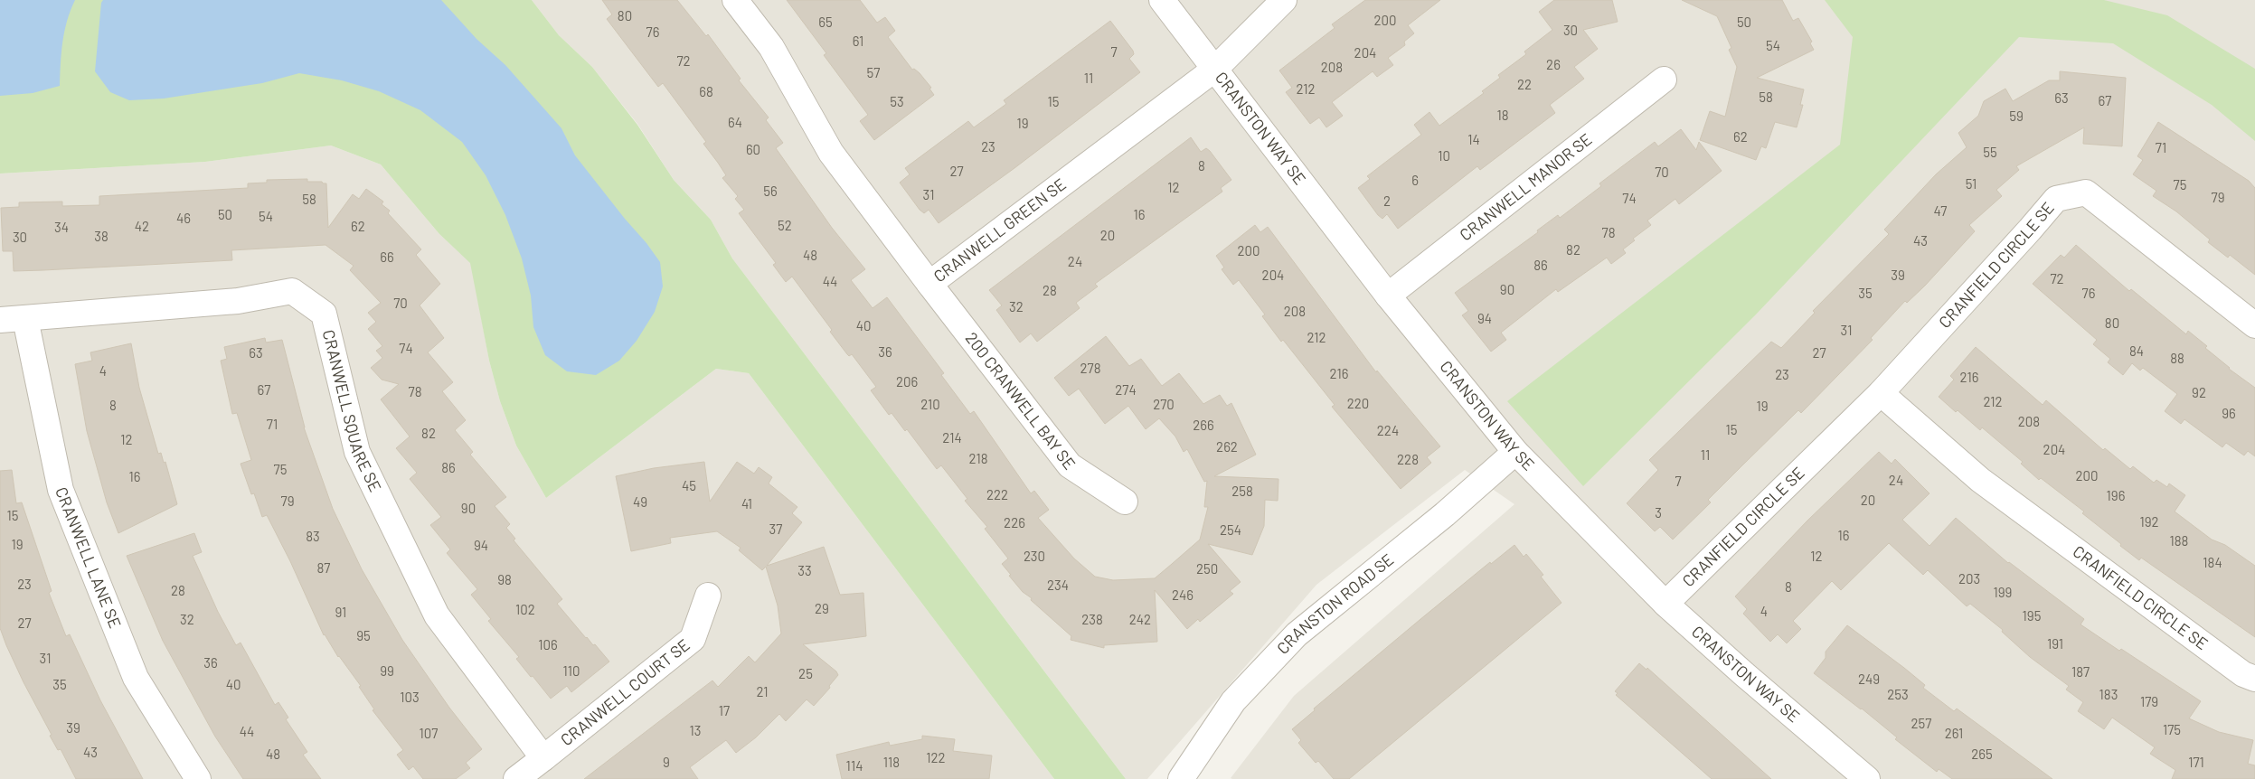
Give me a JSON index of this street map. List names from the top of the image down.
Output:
{
  "streets": {
    "street": [
      "CRANSTON WAY SE",
      "CRANWELL MANOR SE",
      "CRANWELL GREEN SE",
      "CRANFIELD CIRCLE SE",
      "200 CRANWELL BAY SE",
      "CRANWELL SQUARE SE",
      "CRANWELL LANE SE",
      "CRANSTON ROAD SE",
      "CRANWELL COURT SE"
    ]
  },
  "crossings": [
    ["CRANSTON WAY SE", "CRANWELL MANOR SE"],
    ["CRANSTON WAY SE", "CRANWELL GREEN SE"],
    ["CRANSTON WAY SE", "CRANFIELD CIRCLE SE"],
    ["CRANSTON WAY SE", "CRANSTON ROAD SE"],
    ["CRANWELL GREEN SE", "200 CRANWELL BAY SE"],
    ["CRANWELL SQUARE SE", "CRANWELL LANE SE"],
    ["CRANWELL SQUARE SE", "CRANWELL COURT SE"]
  ],
  "house_numbers": [
    "80",
    "200",
    "65",
    "50",
    "30",
    "76",
    "61",
    "54",
    "7",
    "204",
    "72",
    "26",
    "208",
    "57",
    "11",
    "22",
    "212",
    "68",
    "58",
    "63",
    "67",
    "53",
    "15",
    "18",
    "59",
    "64",
    "19",
    "62",
    "14",
    "23",
    "71",
    "60",
    "55",
    "10",
    "8",
    "27",
    "70",
    "6",
    "51",
    "75",
    "12",
    "56",
    "31",
    "79",
    "74",
    "58",
    "2",
    "47",
    "50",
    "16",
    "54",
    "46",
    "52",
    "42",
    "62",
    "34",
    "78",
    "20",
    "38",
    "30",
    "43",
    "82",
    "200",
    "48",
    "66",
    "24",
    "86",
    "204",
    "39",
    "72",
    "44",
    "90",
    "28",
    "35",
    "76",
    "70",
    "32",
    "208",
    "94",
    "80",
    "40",
    "31",
    "212",
    "74",
    "84",
    "36",
    "63",
    "27",
    "88",
    "278",
    "4",
    "216",
    "23",
    "216",
    "206",
    "67",
    "274",
    "78",
    "92",
    "212",
    "220",
    "210",
    "270",
    "8",
    "19",
    "96",
    "208",
    "71",
    "266",
    "15",
    "224",
    "82",
    "214",
    "12",
    "262",
    "204",
    "11",
    "218",
    "228",
    "86",
    "75",
    "200",
    "16",
    "24",
    "7",
    "45",
    "258",
    "222",
    "196",
    "20",
    "79",
    "49",
    "41",
    "90",
    "3",
    "15",
    "192",
    "226",
    "37",
    "254",
    "16",
    "83",
    "188",
    "19",
    "94",
    "230",
    "12",
    "184",
    "87",
    "250",
    "33",
    "203",
    "98",
    "23",
    "234",
    "8",
    "28",
    "199",
    "246",
    "29",
    "102",
    "4",
    "91",
    "195",
    "32",
    "238",
    "242",
    "27",
    "95",
    "191",
    "106",
    "31",
    "36",
    "99",
    "110",
    "187",
    "25",
    "249",
    "35",
    "40",
    "21",
    "253",
    "183",
    "103",
    "179",
    "17",
    "257",
    "39",
    "175",
    "13",
    "44",
    "107",
    "261",
    "43",
    "48",
    "265",
    "122",
    "9",
    "118",
    "171",
    "114"
  ]
}
